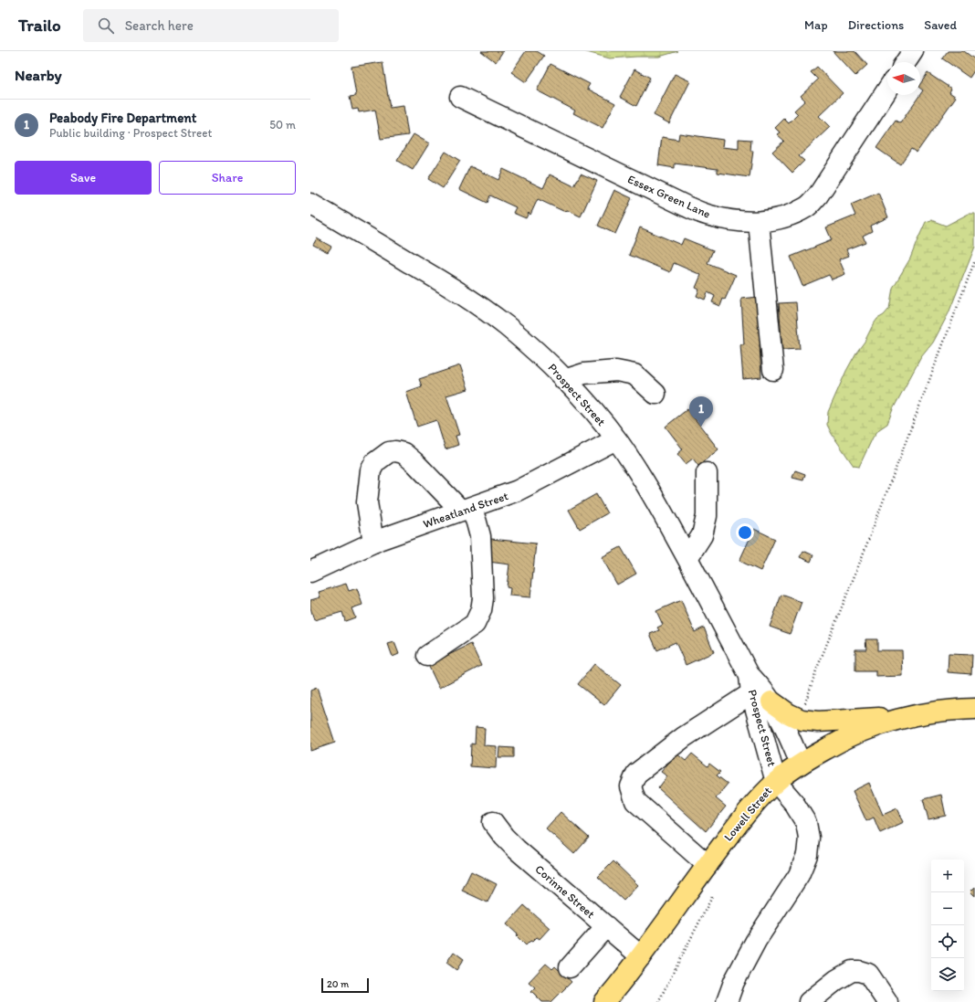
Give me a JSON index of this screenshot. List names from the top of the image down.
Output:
{
  "streets": {
    "main road": ["Lowell Street"],
    "street": [
      "Essex Green Lane",
      "Prospect Street",
      "Wheatland Street",
      "Corinne Street"
    ]
  },
  "crossings": [
    ["Prospect Street", "Wheatland Street"],
    ["Prospect Street", "Lowell Street"],
    ["Lowell Street", "Corinne Street"]
  ],
  "scale_bar": "20 m",
  "north": "left",
  "page": {
    "header": "Trailo",
    "search": "Search here",
    "nav": ["Map", "Directions", "Saved"],
    "heading": "Nearby",
    "list": [
      {
        "mark": "1",
        "name": "Peabody Fire Department",
        "note": "Public building · Prospect Street",
        "value": "50 m"
      }
    ],
    "buttons": ["Save", "Share"],
    "pins": "1",
    "map_buttons": ["+", "−"],
    "scale": "20 m"
  }
}
